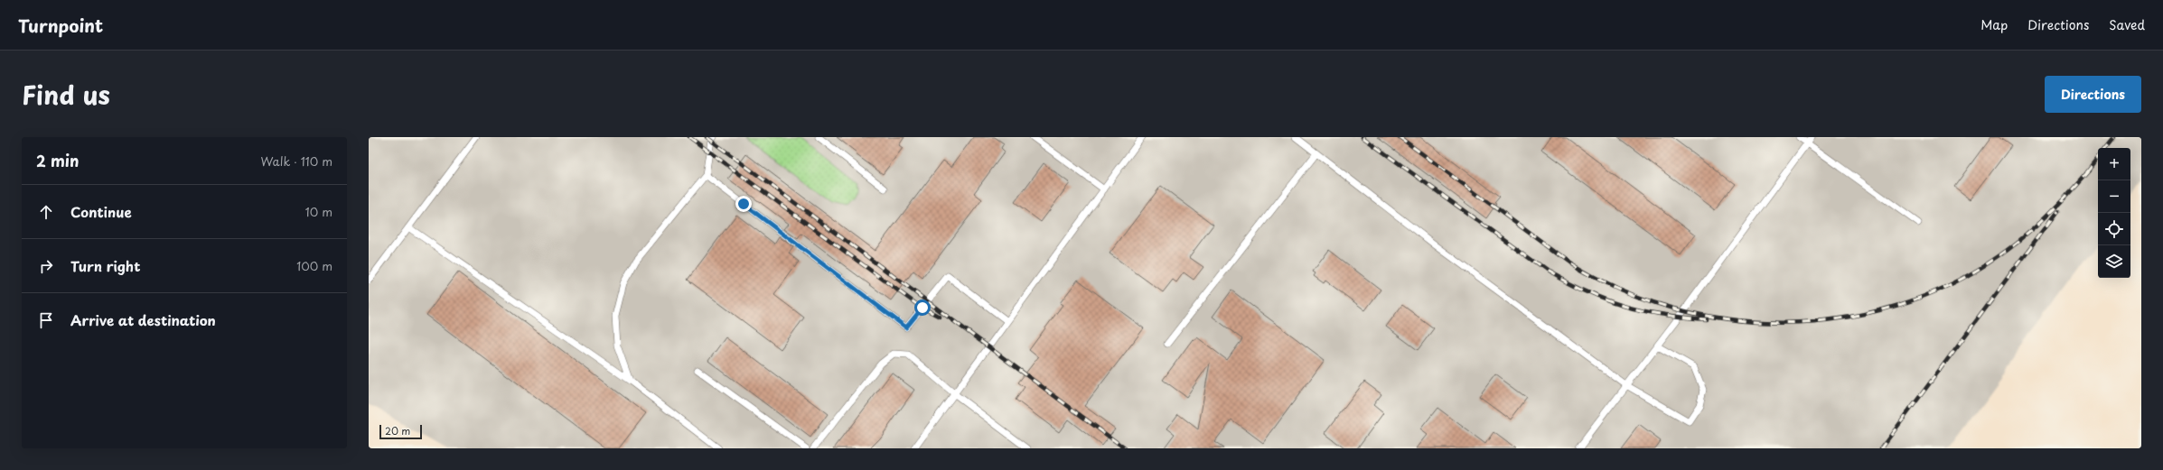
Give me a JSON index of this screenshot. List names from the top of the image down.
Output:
{
  "scale_bar": "20 m",
  "page": {
    "header": "Turnpoint",
    "nav": ["Map", "Directions", "Saved"],
    "title": "Find us",
    "buttons": "Directions",
    "heading": ["2 min", "Walk · 110 m"],
    "map_buttons": ["+", "−"],
    "list": [
      ["Continue", "10 m"],
      ["Turn right", "100 m"],
      "Arrive at destination"
    ],
    "scale": "20 m"
  }
}
